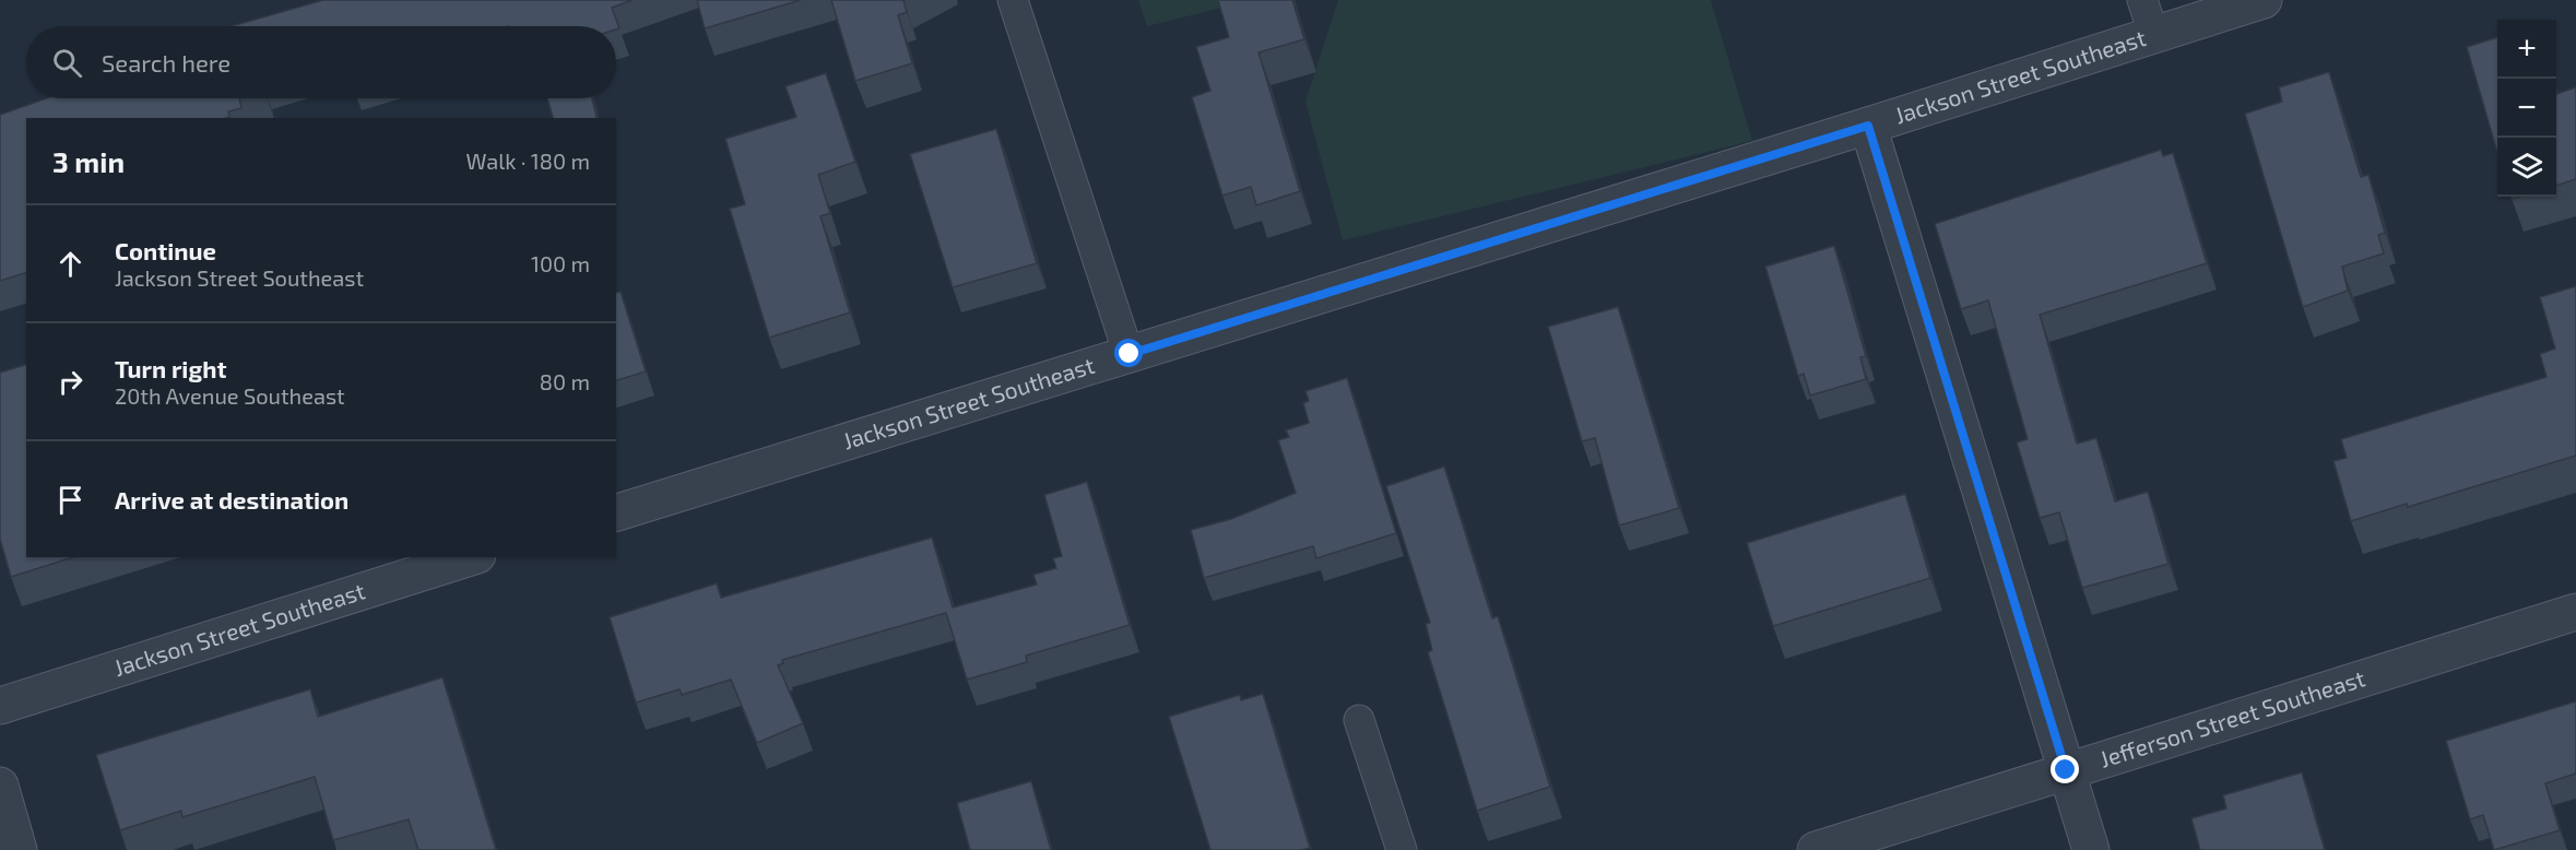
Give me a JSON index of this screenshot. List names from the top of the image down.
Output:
{
  "streets": {
    "street": ["Jackson Street Southeast", "Jefferson Street Southeast"]
  },
  "page": {
    "map_buttons": ["+", "−"],
    "search": "Search here",
    "heading": ["3 min", "Walk · 180 m"],
    "list": [
      ["Continue", "Jackson Street Southeast", "100 m"],
      ["Turn right", "20th Avenue Southeast", "80 m"],
      "Arrive at destination"
    ]
  }
}
